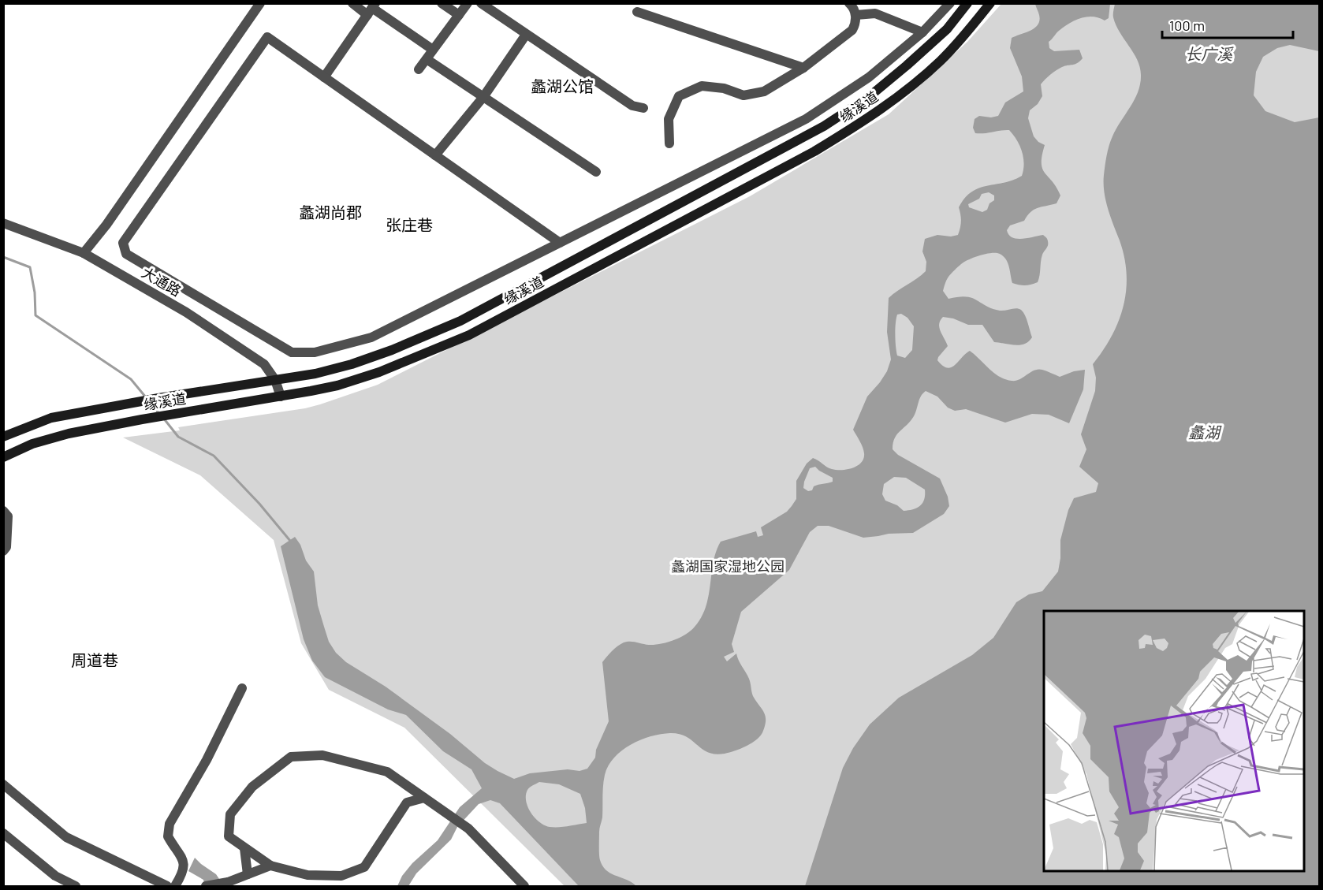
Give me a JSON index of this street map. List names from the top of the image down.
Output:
{
  "streets": {
    "main road": ["缘溪道"],
    "street": ["大通路"]
  },
  "crossings": [
    ["缘溪道", "大通路"]
  ],
  "districts": [
    "蠡湖公馆",
    "蠡湖尚郡",
    "张庄巷",
    "周道巷"
  ],
  "water": ["长广溪", "蠡湖"],
  "parks": ["蠡湖国家湿地公园"],
  "scale_bar": "100 m"
}
